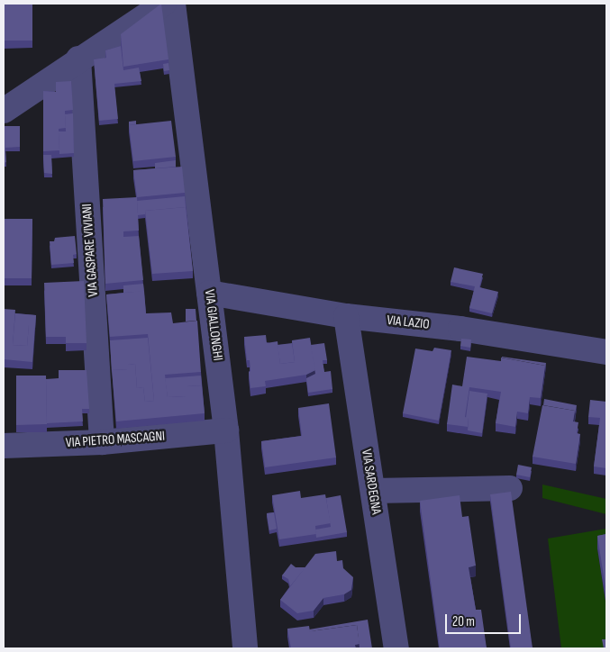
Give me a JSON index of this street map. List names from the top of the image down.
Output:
{
  "streets": {
    "street": [
      "VIA GASPARE VIVIANI",
      "VIA LAZIO",
      "VIA GIALLONGHI",
      "VIA PIETRO MASCAGNI",
      "VIA SARDEGNA"
    ]
  },
  "crossings": [
    ["VIA GASPARE VIVIANI", "VIA PIETRO MASCAGNI"],
    ["VIA LAZIO", "VIA GIALLONGHI"],
    ["VIA LAZIO", "VIA SARDEGNA"],
    ["VIA GIALLONGHI", "VIA PIETRO MASCAGNI"]
  ],
  "scale_bar": "20 m"
}
